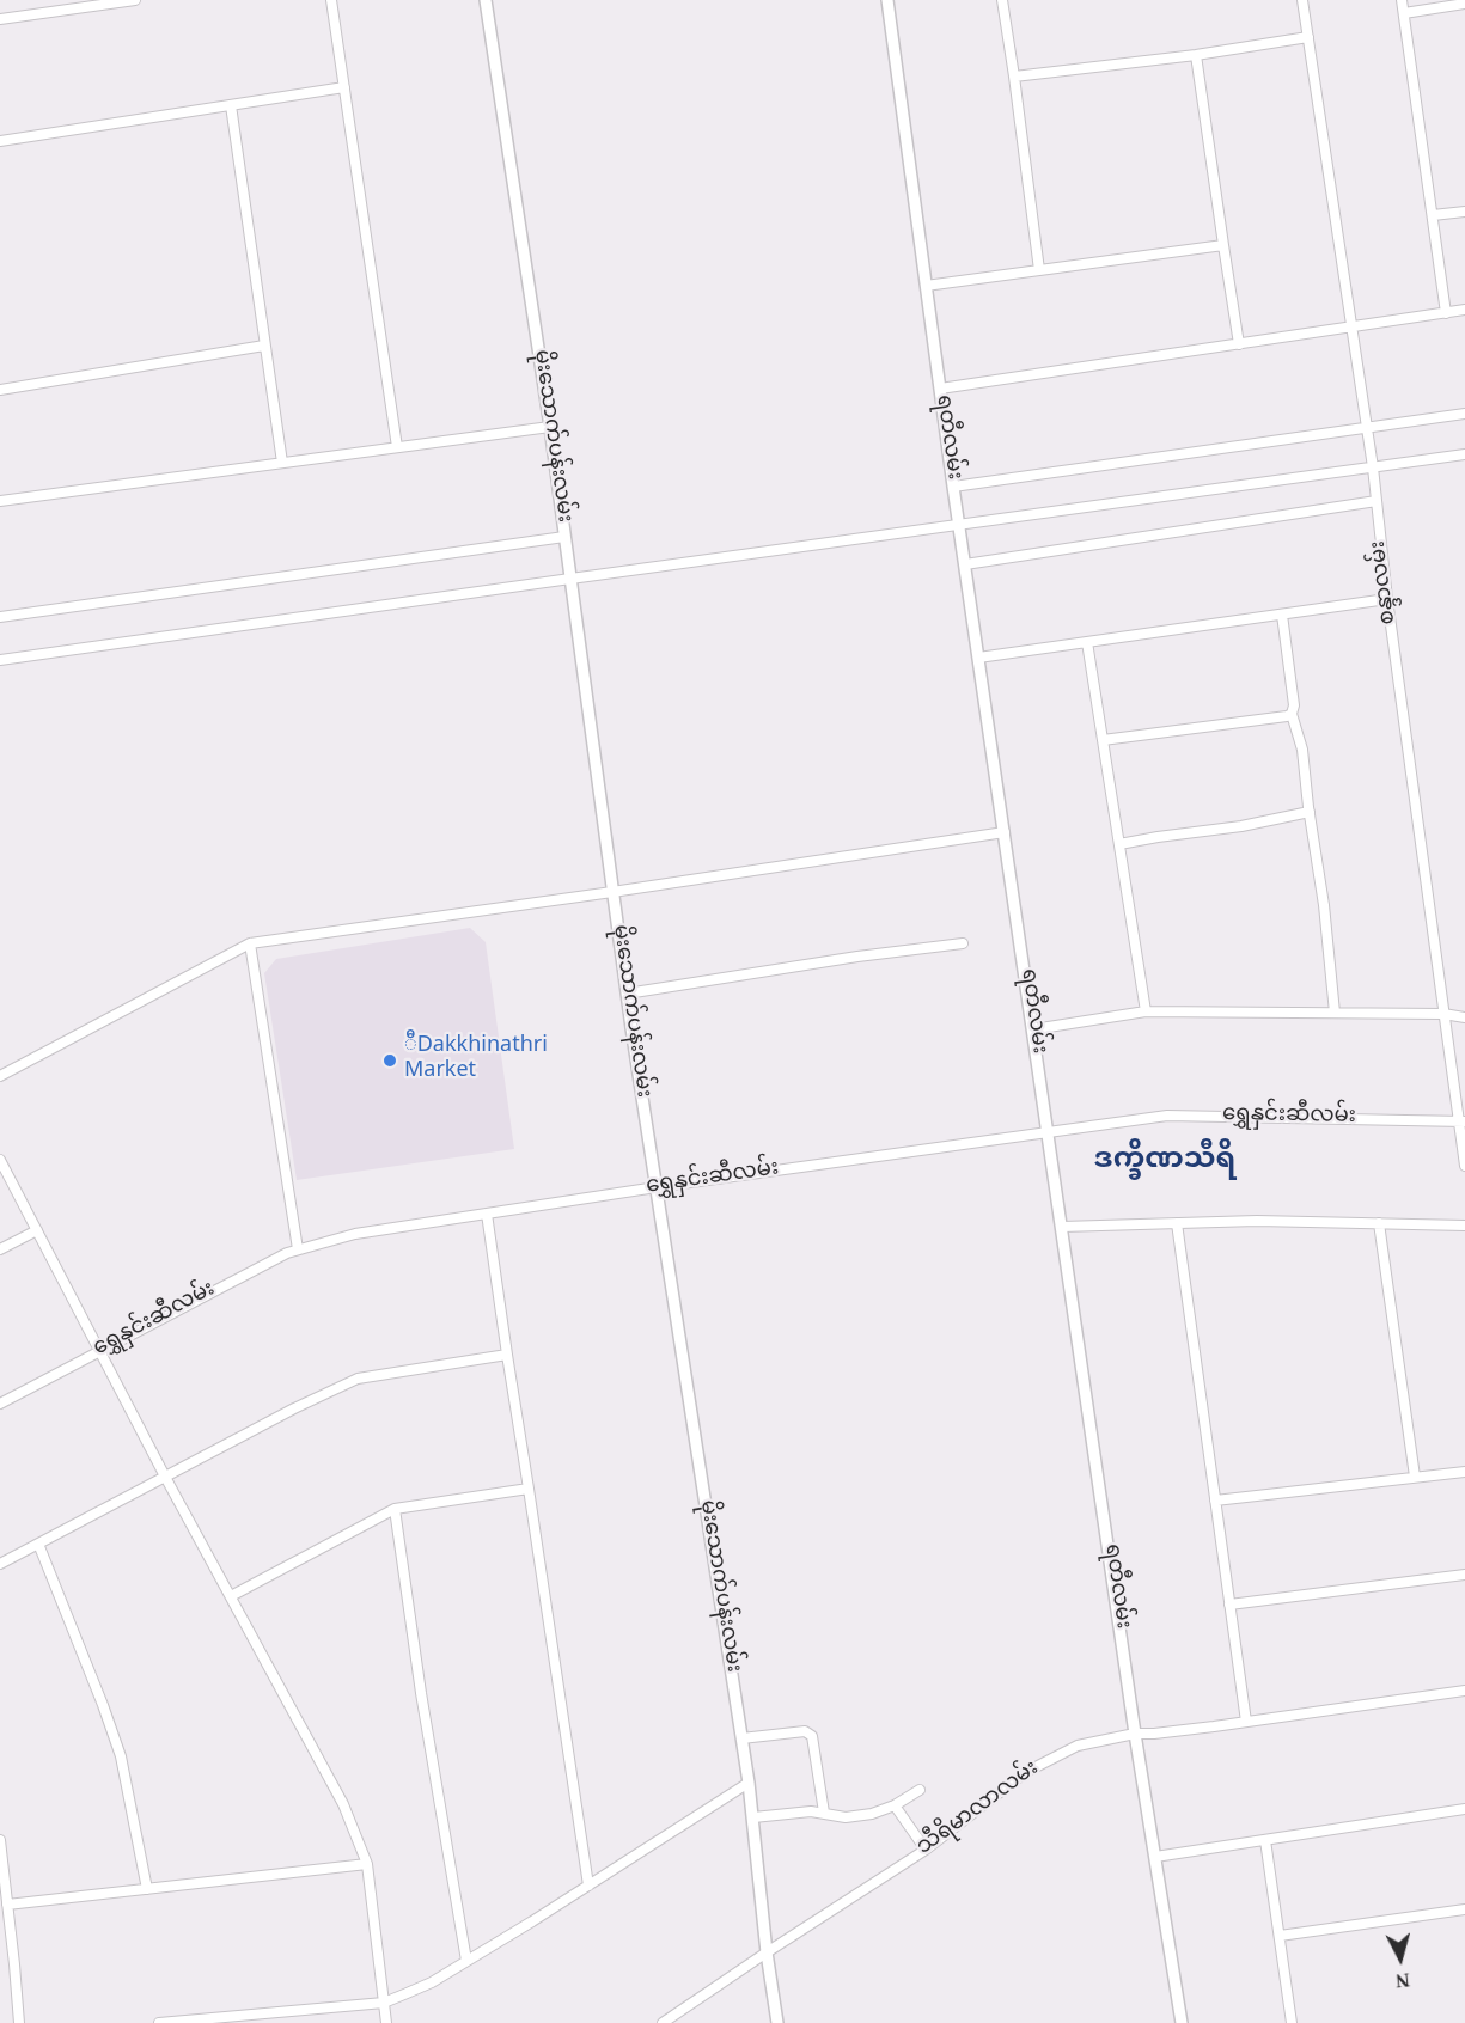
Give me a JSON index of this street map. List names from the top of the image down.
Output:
{
  "streets": {
    "street": [
      "မိုးသောက်ပန်းလမ်း",
      "ရတီလမ်း",
      "စန္ဒာလမ်း",
      "ရွှေနှင်းဆီလမ်း",
      "သီရိမာလာလမ်း"
    ]
  },
  "crossings": [
    ["မိုးသောက်ပန်းလမ်း", "ရွှေနှင်းဆီလမ်း"],
    ["မိုးသောက်ပန်းလမ်း", "သီရိမာလာလမ်း"],
    ["ရတီလမ်း", "ရွှေနှင်းဆီလမ်း"],
    ["ရတီလမ်း", "သီရိမာလာလမ်း"],
    ["စန္ဒာလမ်း", "ရွှေနှင်းဆီလမ်း"]
  ],
  "districts": ["ဒက္ခိဏသီရိ"],
  "places": ["ီDakkhinathri Market"],
  "north": "bottom"
}
